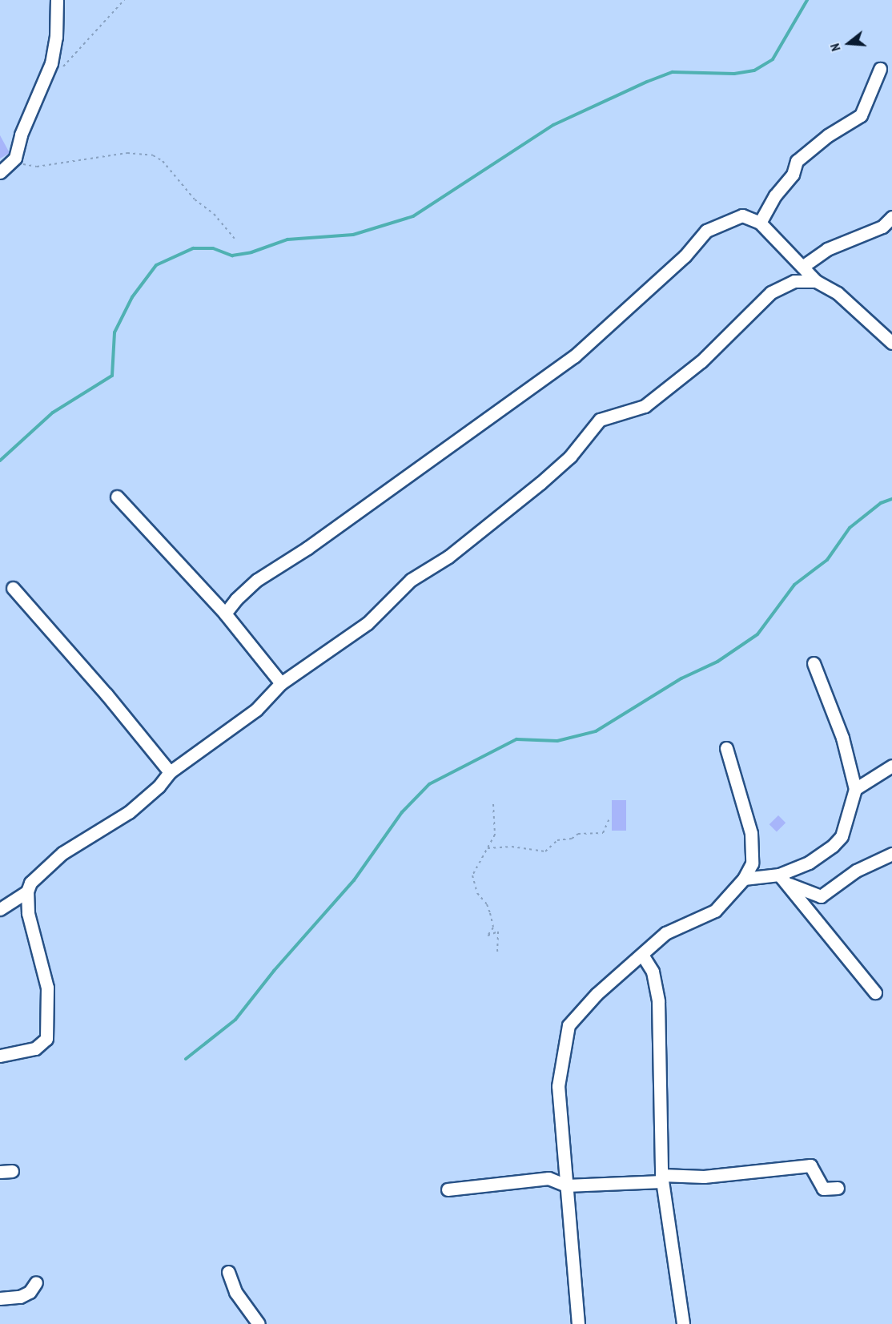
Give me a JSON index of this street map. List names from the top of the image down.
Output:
{
  "north": "left"
}
